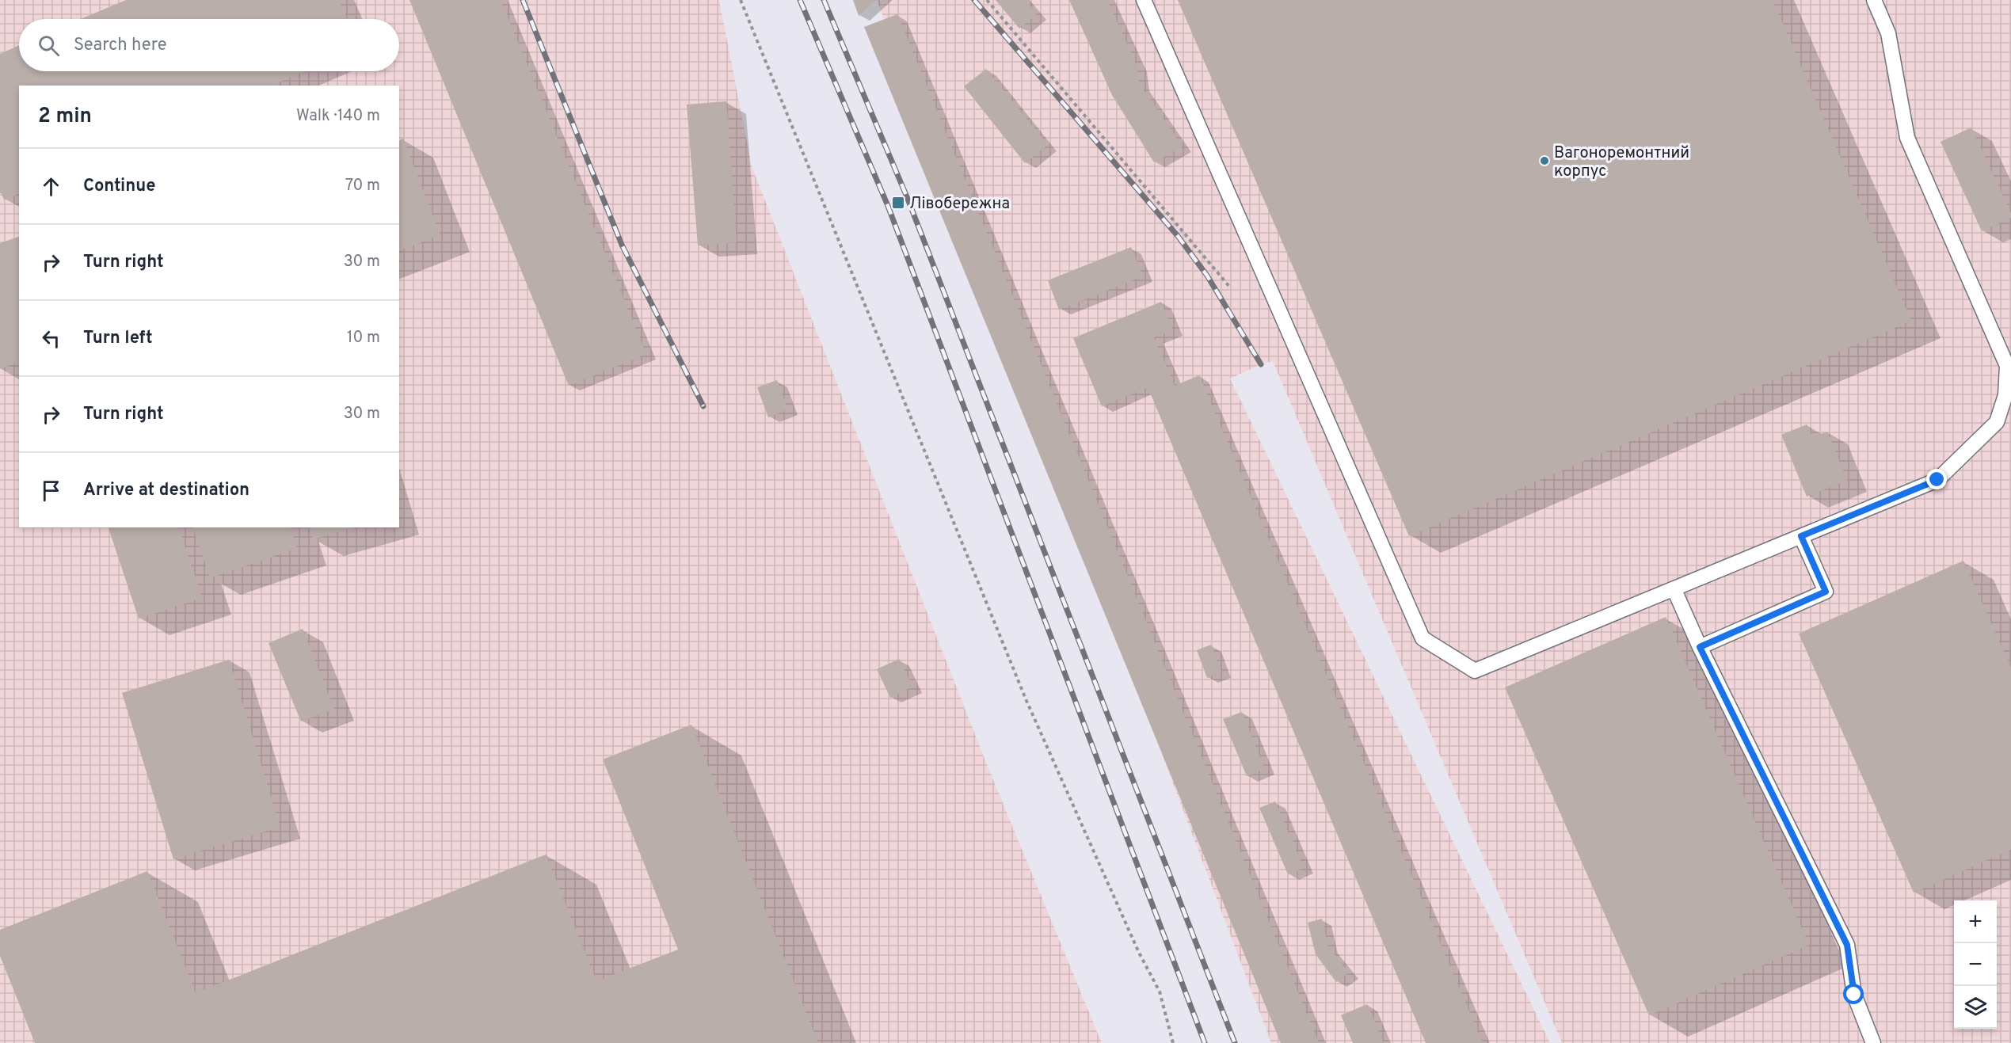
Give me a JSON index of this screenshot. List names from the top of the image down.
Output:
{
  "places": {
    "other": ["Вагоноремонтний корпус"],
    "transit": ["Лівобережна"]
  },
  "page": {
    "search": "Search here",
    "heading": ["2 min", "Walk · 140 m"],
    "list": [
      ["Continue", "70 m"],
      ["Turn right", "30 m"],
      ["Turn left", "10 m"],
      ["Turn right", "30 m"],
      "Arrive at destination"
    ],
    "map_buttons": ["+", "−"]
  }
}
